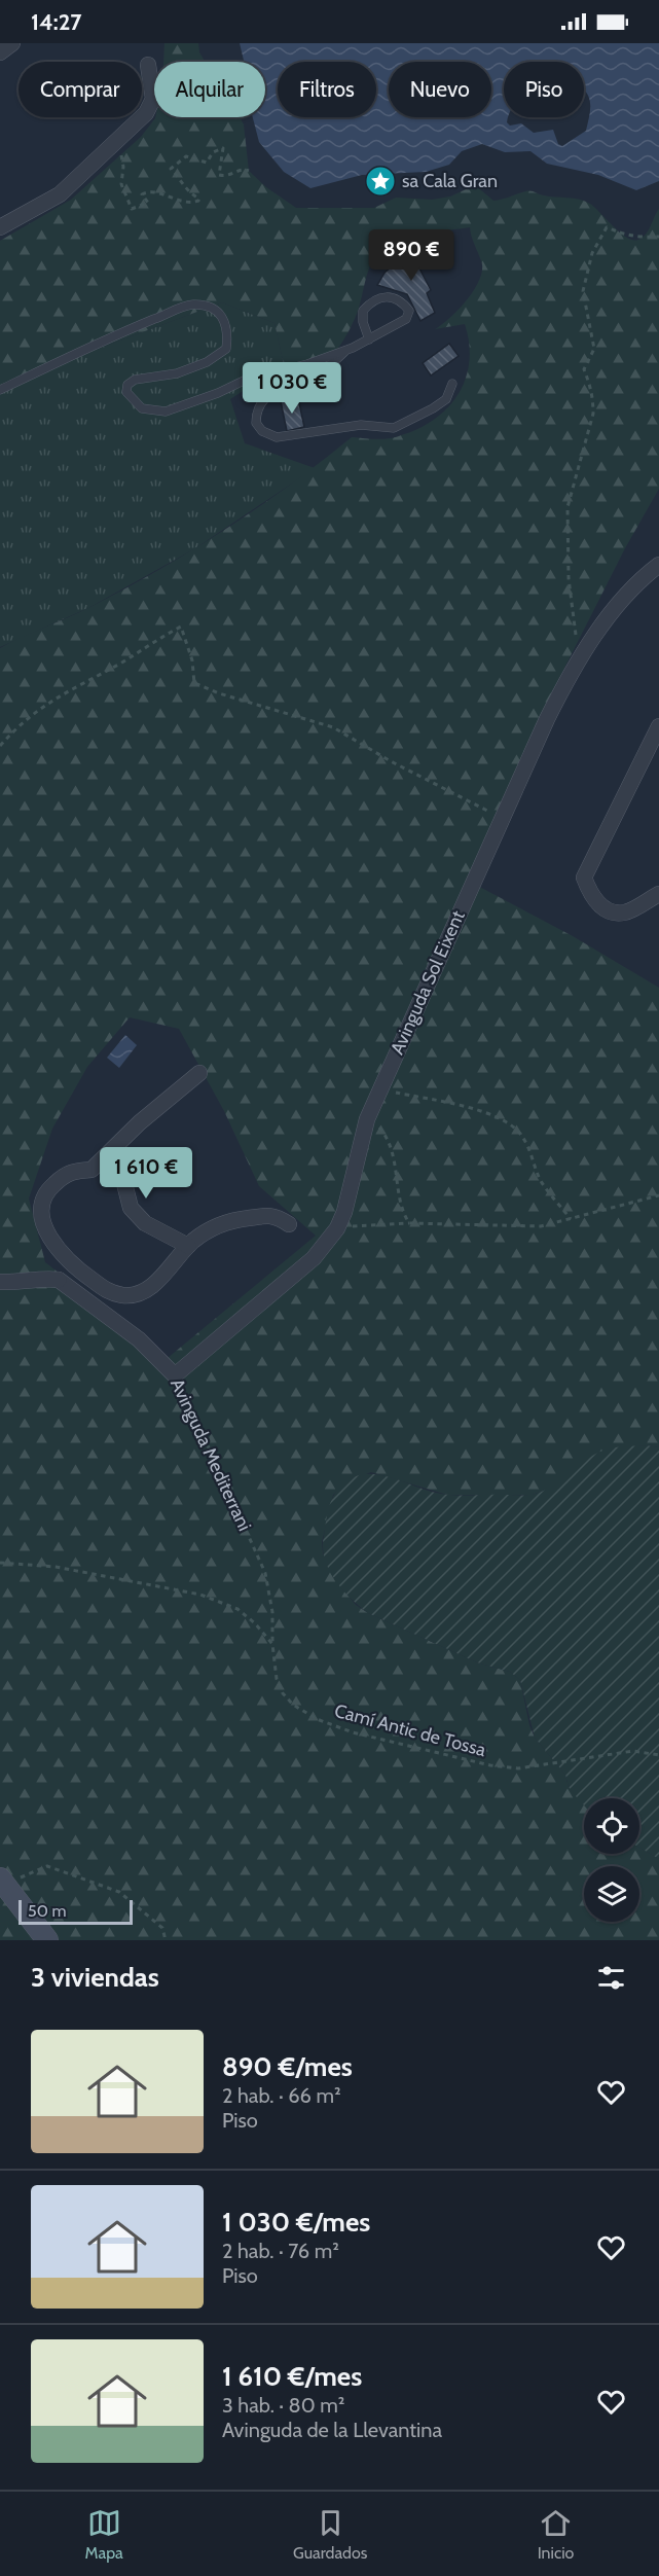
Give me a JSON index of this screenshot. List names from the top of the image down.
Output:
{
  "streets": {
    "street": ["Avinguda Sol Eixent", "Avinguda Mediterrani"],
    "path": ["Camí Antic de Tossa"]
  },
  "crossings": [
    ["Avinguda Sol Eixent", "Avinguda Mediterrani"],
    ["Avinguda Mediterrani", "Camí Antic de Tossa"]
  ],
  "places": {
    "place": ["sa Cala Gran"]
  },
  "scale_bar": "50 m",
  "page": {
    "status": "14:27",
    "chip": [
      "Comprar",
      "Alquilar",
      "Filtros",
      "Nuevo",
      "Piso"
    ],
    "price": ["890 €", "1 030 €", "1 610 €"],
    "scale": "50 m",
    "heading": "3 viviendas",
    "list": [
      {
        "name": "890 €/mes",
        "note": "2 hab. · 66 m² · Piso"
      },
      {
        "name": "1 030 €/mes",
        "note": "2 hab. · 76 m² · Piso"
      },
      {
        "name": "1 610 €/mes",
        "note": "3 hab. · 80 m² · Avinguda de la Llevantina"
      }
    ],
    "tabs": ["Mapa", "Guardados", "Inicio"]
  }
}
